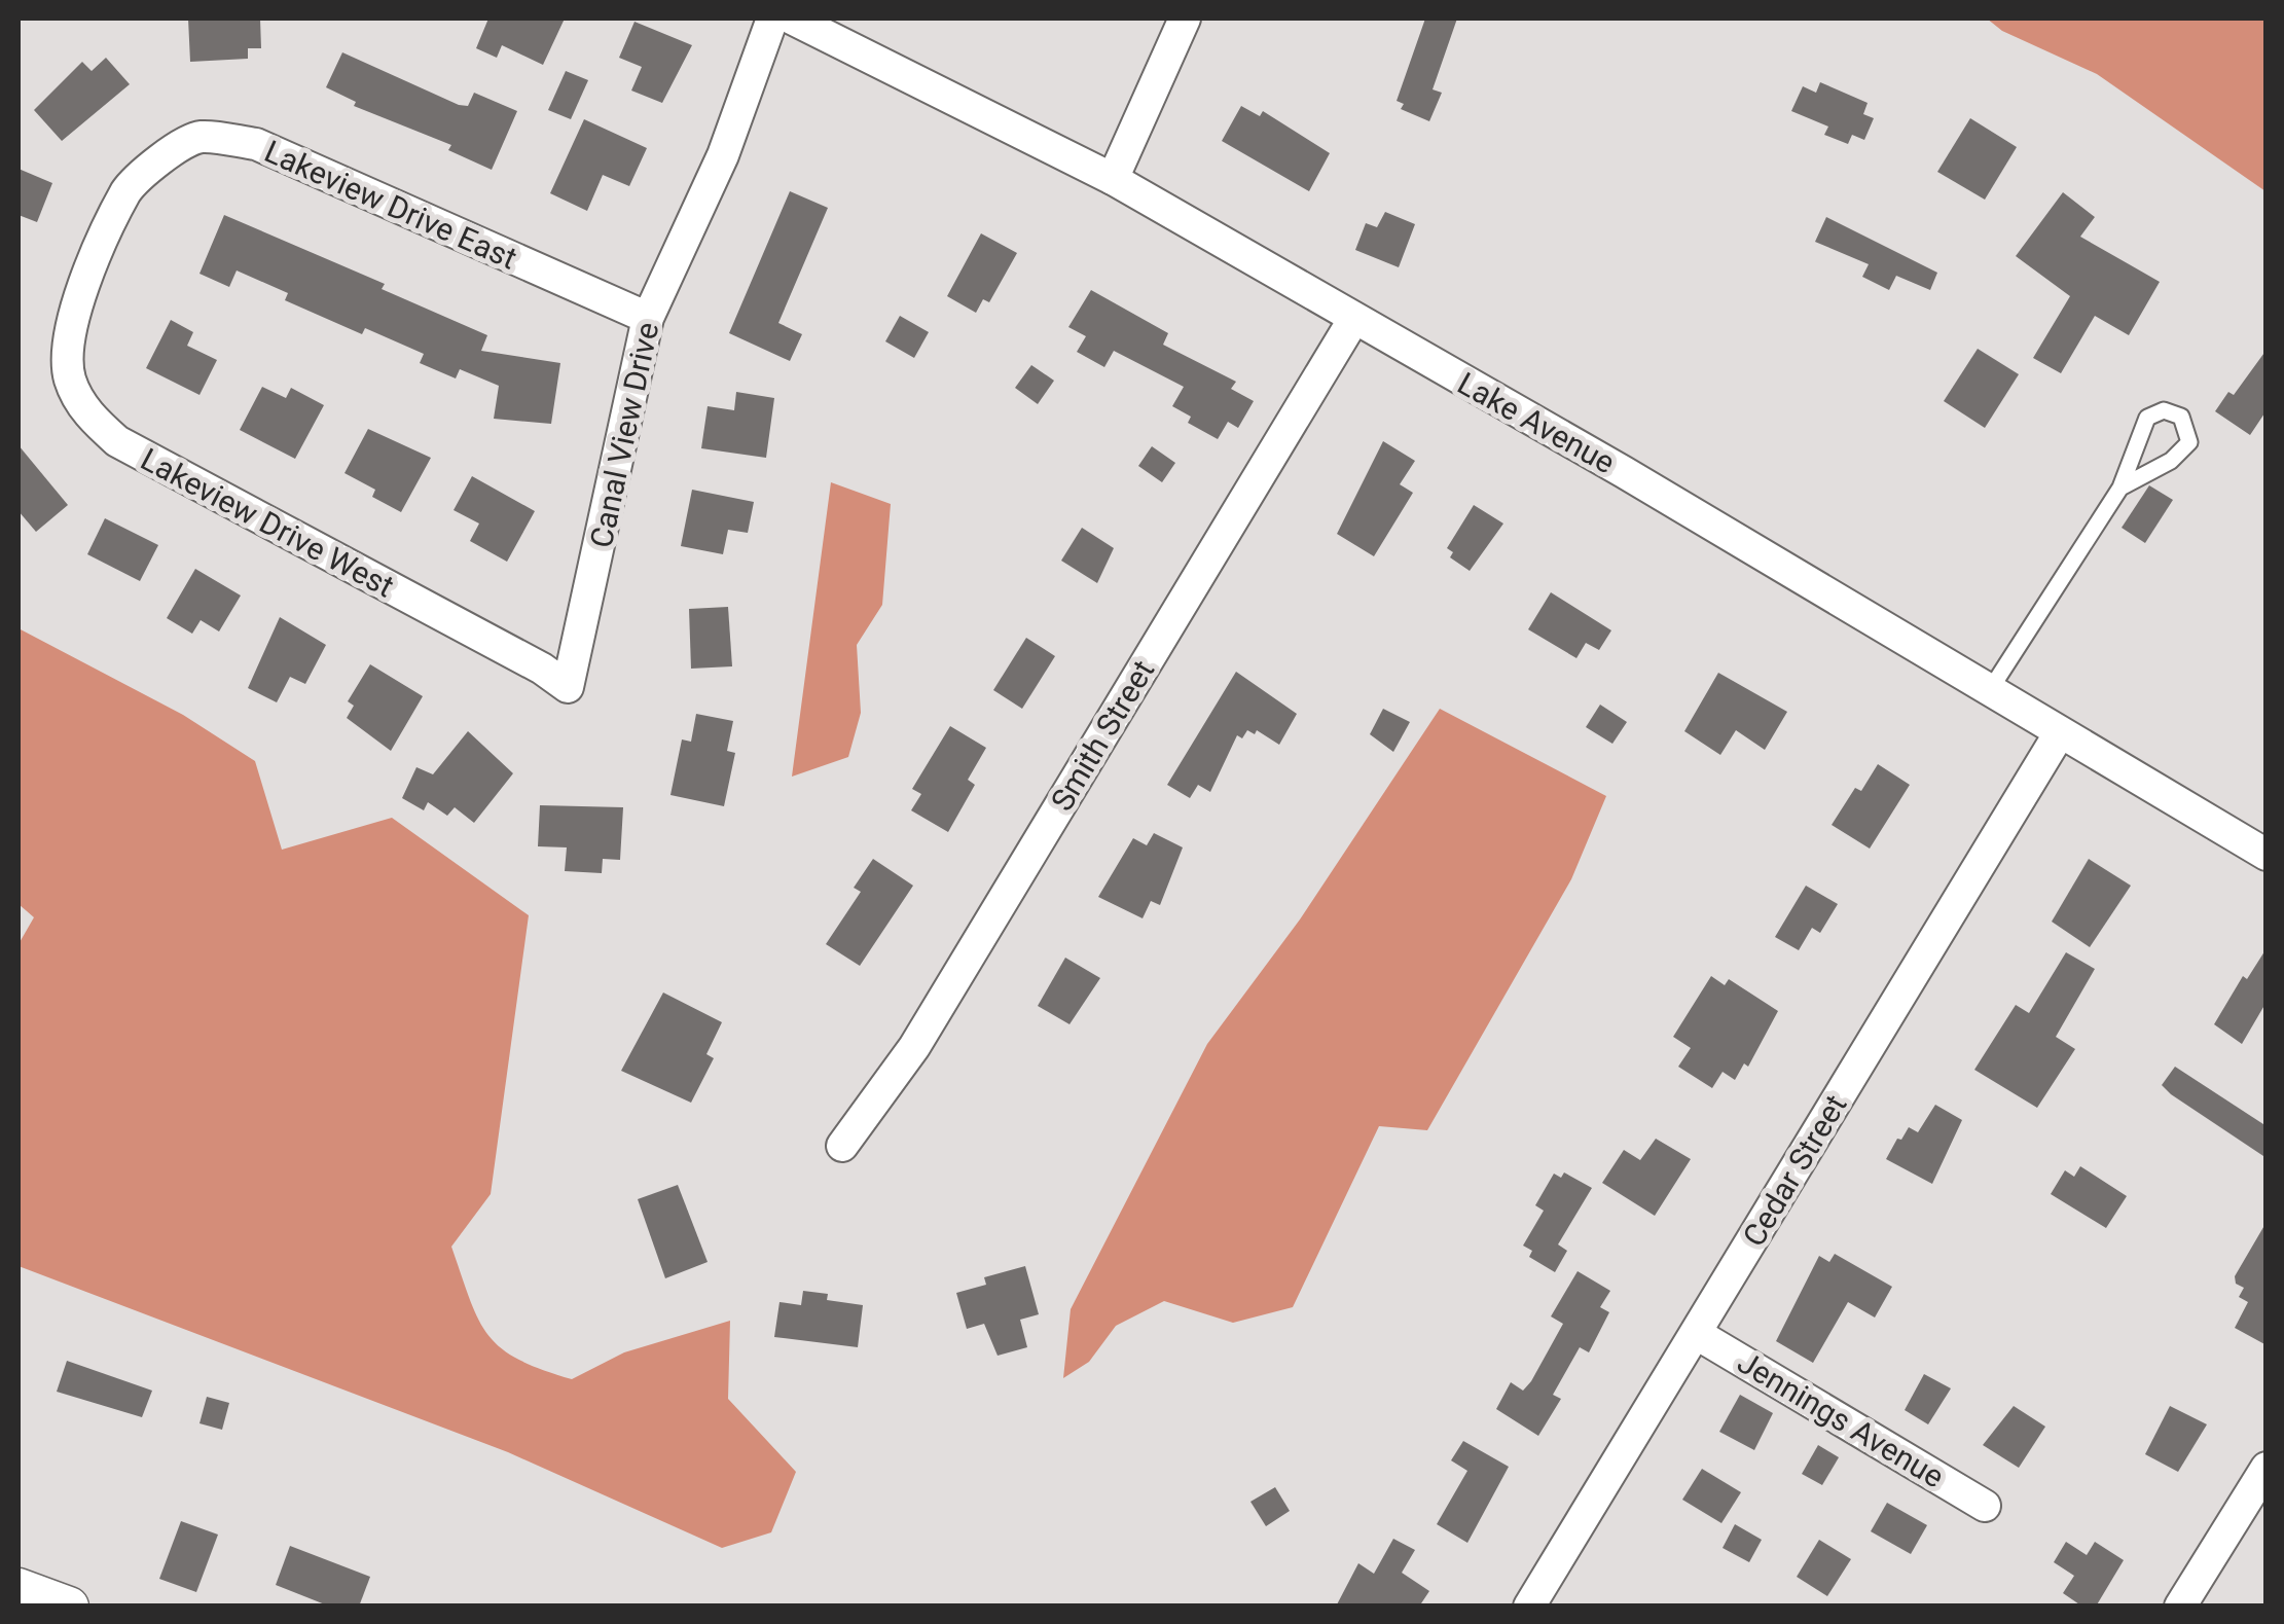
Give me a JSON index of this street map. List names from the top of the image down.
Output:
{
  "streets": {
    "street": [
      "Lakeview Drive East",
      "Lake Avenue",
      "Canal View Drive",
      "Lakeview Drive West",
      "Smith Street",
      "Cedar Street",
      "Jennings Avenue"
    ]
  },
  "crossings": [
    ["Lakeview Drive East", "Canal View Drive"],
    ["Lakeview Drive East", "Lakeview Drive West"],
    ["Lake Avenue", "Smith Street"],
    ["Lake Avenue", "Cedar Street"],
    ["Canal View Drive", "Lakeview Drive West"],
    ["Cedar Street", "Jennings Avenue"]
  ]
}
